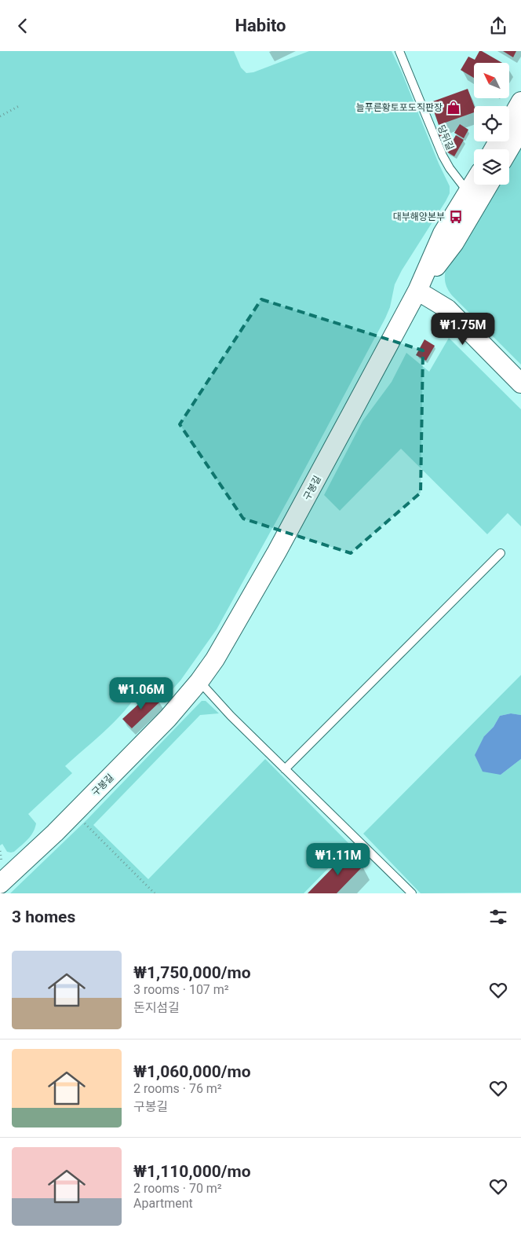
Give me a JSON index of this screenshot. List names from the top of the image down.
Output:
{
  "streets": {
    "street": ["구봉길"],
    "lane": ["당뒤길"]
  },
  "crossings": [
    ["당뒤길", "구봉길"]
  ],
  "places": {
    "shop": ["늘푸른황토포도직판장"],
    "bus stop": ["대부해양본부"]
  },
  "north": "top left",
  "page": {
    "header": "Habito",
    "price": ["₩1.75M", "₩1.06M", "₩1.11M"],
    "heading": "3 homes",
    "list": [
      {
        "name": "₩1,750,000/mo",
        "note": "3 rooms · 107 m² · 돈지섬길"
      },
      {
        "name": "₩1,060,000/mo",
        "note": "2 rooms · 76 m² · 구봉길"
      },
      {
        "name": "₩1,110,000/mo",
        "note": "2 rooms · 70 m² · Apartment"
      }
    ]
  }
}
